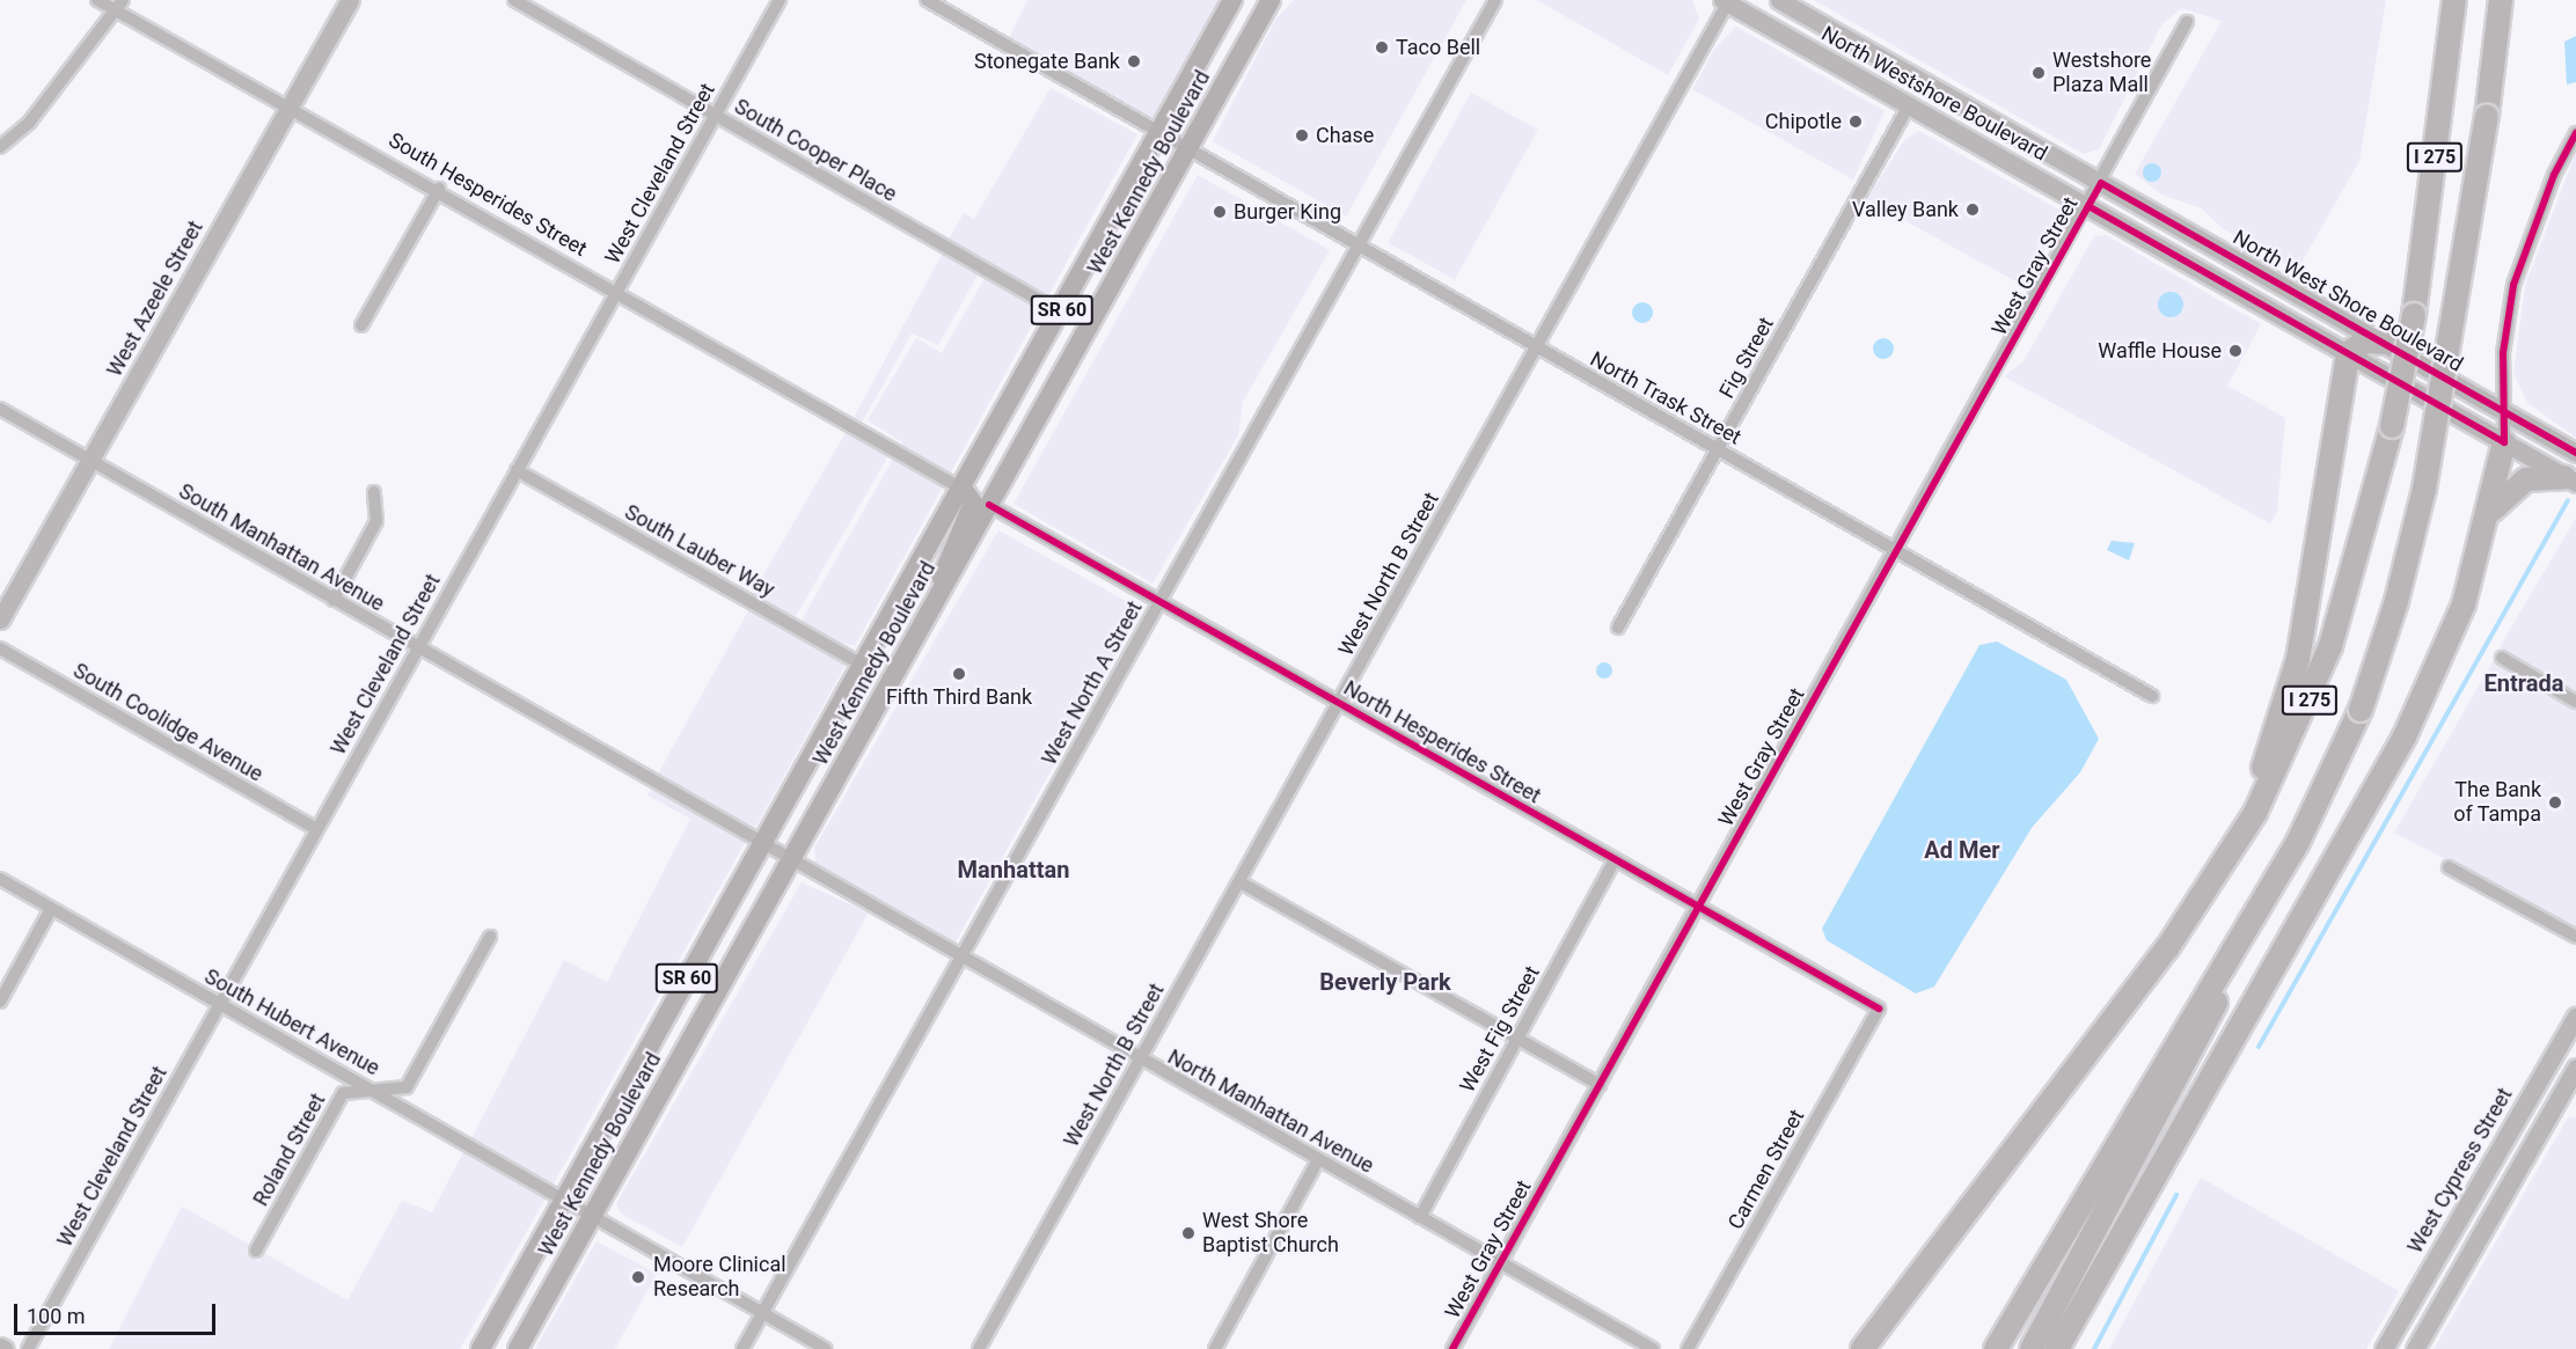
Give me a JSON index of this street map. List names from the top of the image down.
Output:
{
  "streets": {
    "highway": ["I 275"],
    "main road": [
      "North Westshore Boulevard",
      "West Kennedy Boulevard",
      "West Azeele Street",
      "North West Shore Boulevard",
      "SR 60",
      "West Cypress Street"
    ],
    "street": [
      "South Cooper Place",
      "West Cleveland Street",
      "South Hesperides Street",
      "West Gray Street",
      "Fig Street",
      "North Trask Street",
      "South Manhattan Avenue",
      "South Lauber Way",
      "West North B Street",
      "West North A Street",
      "South Coolidge Avenue",
      "North Hesperides Street",
      "South Hubert Avenue",
      "West Fig Street",
      "North Manhattan Avenue",
      "Roland Street",
      "Carmen Street"
    ]
  },
  "crossings": [
    ["North Westshore Boulevard", "West Gray Street"],
    ["North Westshore Boulevard", "Fig Street"],
    ["North Westshore Boulevard", "West North B Street"],
    ["South Cooper Place", "West Kennedy Boulevard"],
    ["South Cooper Place", "West Cleveland Street"],
    ["West Kennedy Boulevard", "South Hesperides Street"],
    ["West Kennedy Boulevard", "North Trask Street"],
    ["West Kennedy Boulevard", "South Manhattan Avenue"],
    ["West Kennedy Boulevard", "South Lauber Way"],
    ["West Kennedy Boulevard", "North Hesperides Street"],
    ["West Kennedy Boulevard", "South Hubert Avenue"],
    ["West Kennedy Boulevard", "North Manhattan Avenue"],
    ["West Cleveland Street", "South Hesperides Street"],
    ["West Cleveland Street", "South Manhattan Avenue"],
    ["West Cleveland Street", "South Lauber Way"],
    ["West Cleveland Street", "South Coolidge Avenue"],
    ["West Cleveland Street", "South Hubert Avenue"],
    ["South Hesperides Street", "West Azeele Street"],
    ["West Gray Street", "North West Shore Boulevard"],
    ["West Gray Street", "North Trask Street"],
    ["West Gray Street", "North Hesperides Street"],
    ["West Gray Street", "North Manhattan Avenue"],
    ["West Azeele Street", "South Manhattan Avenue"],
    ["Fig Street", "North Trask Street"],
    ["North Trask Street", "West North B Street"],
    ["North Trask Street", "West North A Street"],
    ["South Manhattan Avenue", "North Manhattan Avenue"],
    ["West North B Street", "North Hesperides Street"],
    ["West North B Street", "North Manhattan Avenue"],
    ["West North A Street", "North Hesperides Street"],
    ["West North A Street", "South Hubert Avenue"],
    ["West North A Street", "North Manhattan Avenue"],
    ["North Hesperides Street", "West Fig Street"],
    ["North Hesperides Street", "Carmen Street"],
    ["South Hubert Avenue", "Roland Street"],
    ["West Fig Street", "North Manhattan Avenue"]
  ],
  "districts": [
    "Entrada",
    "Ad Mer",
    "Manhattan",
    "Beverly Park"
  ],
  "places": [
    "Taco Bell",
    "Stonegate Bank",
    "Westshore Plaza Mall",
    "Chipotle",
    "Chase",
    "Valley Bank",
    "Burger King",
    "Waffle House",
    "Fifth Third Bank",
    "The Bank of Tampa",
    "West Shore Baptist Church",
    "Moore Clinical Research"
  ],
  "scale_bar": "100 m"
}
